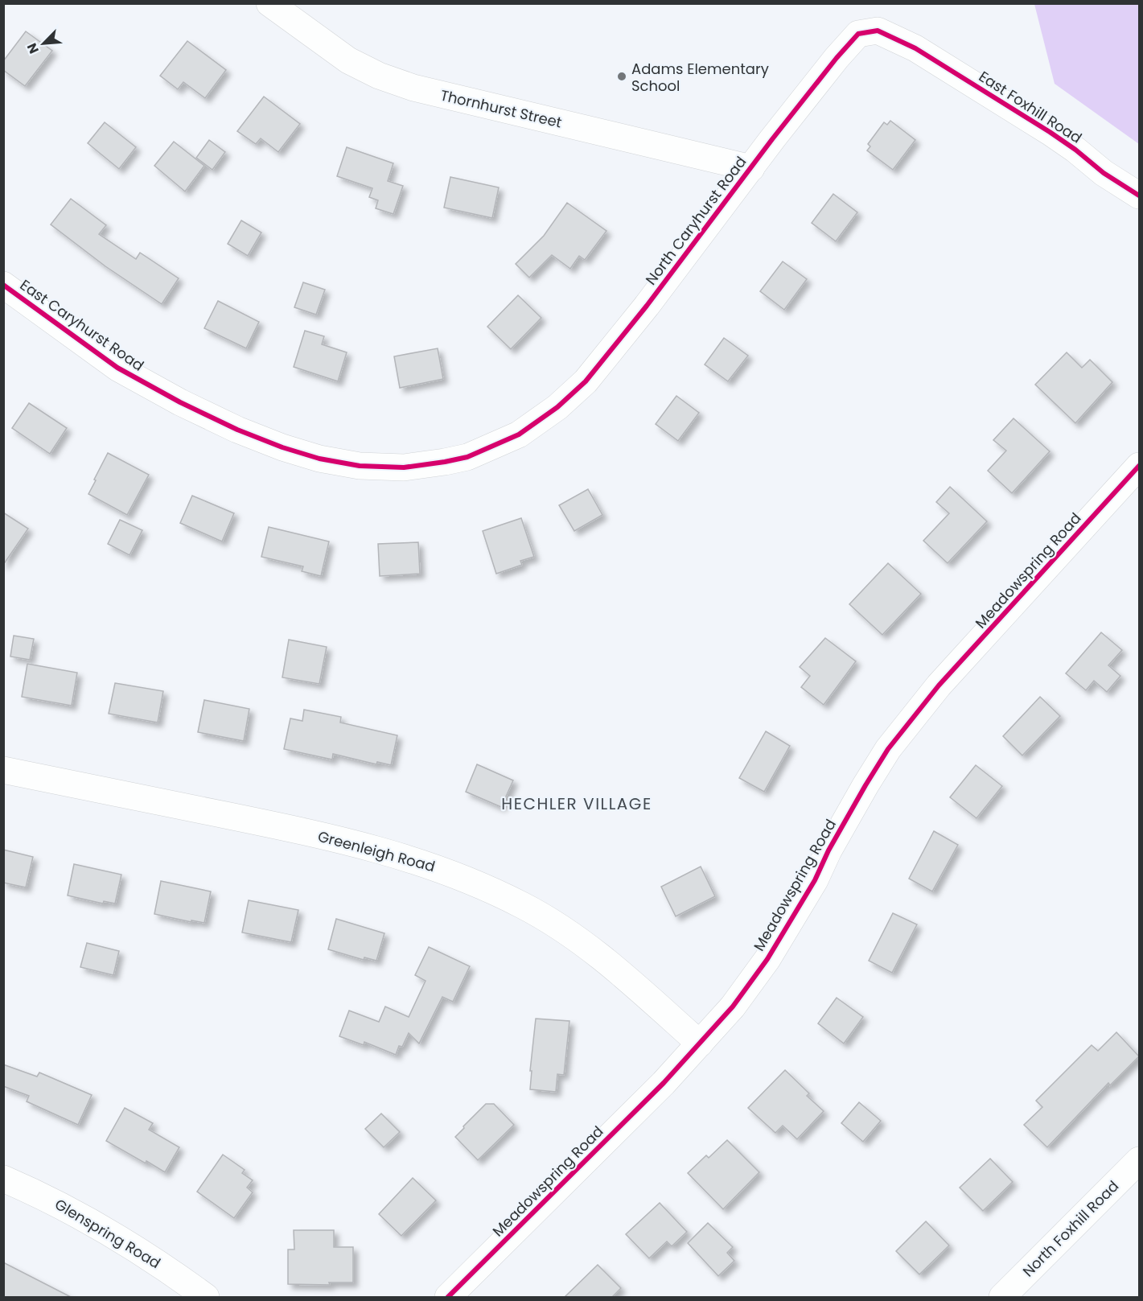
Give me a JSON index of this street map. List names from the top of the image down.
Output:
{
  "streets": {
    "street": [
      "East Foxhill Road",
      "Thornhurst Street",
      "North Caryhurst Road",
      "East Caryhurst Road",
      "Meadowspring Road",
      "Greenleigh Road",
      "North Foxhill Road",
      "Glenspring Road"
    ]
  },
  "crossings": [
    ["East Foxhill Road", "North Caryhurst Road"],
    ["Thornhurst Street", "North Caryhurst Road"],
    ["North Caryhurst Road", "East Caryhurst Road"],
    ["Meadowspring Road", "Greenleigh Road"]
  ],
  "districts": ["HECHLER VILLAGE"],
  "places": ["Adams Elementary School"],
  "north": "bottom left"
}
